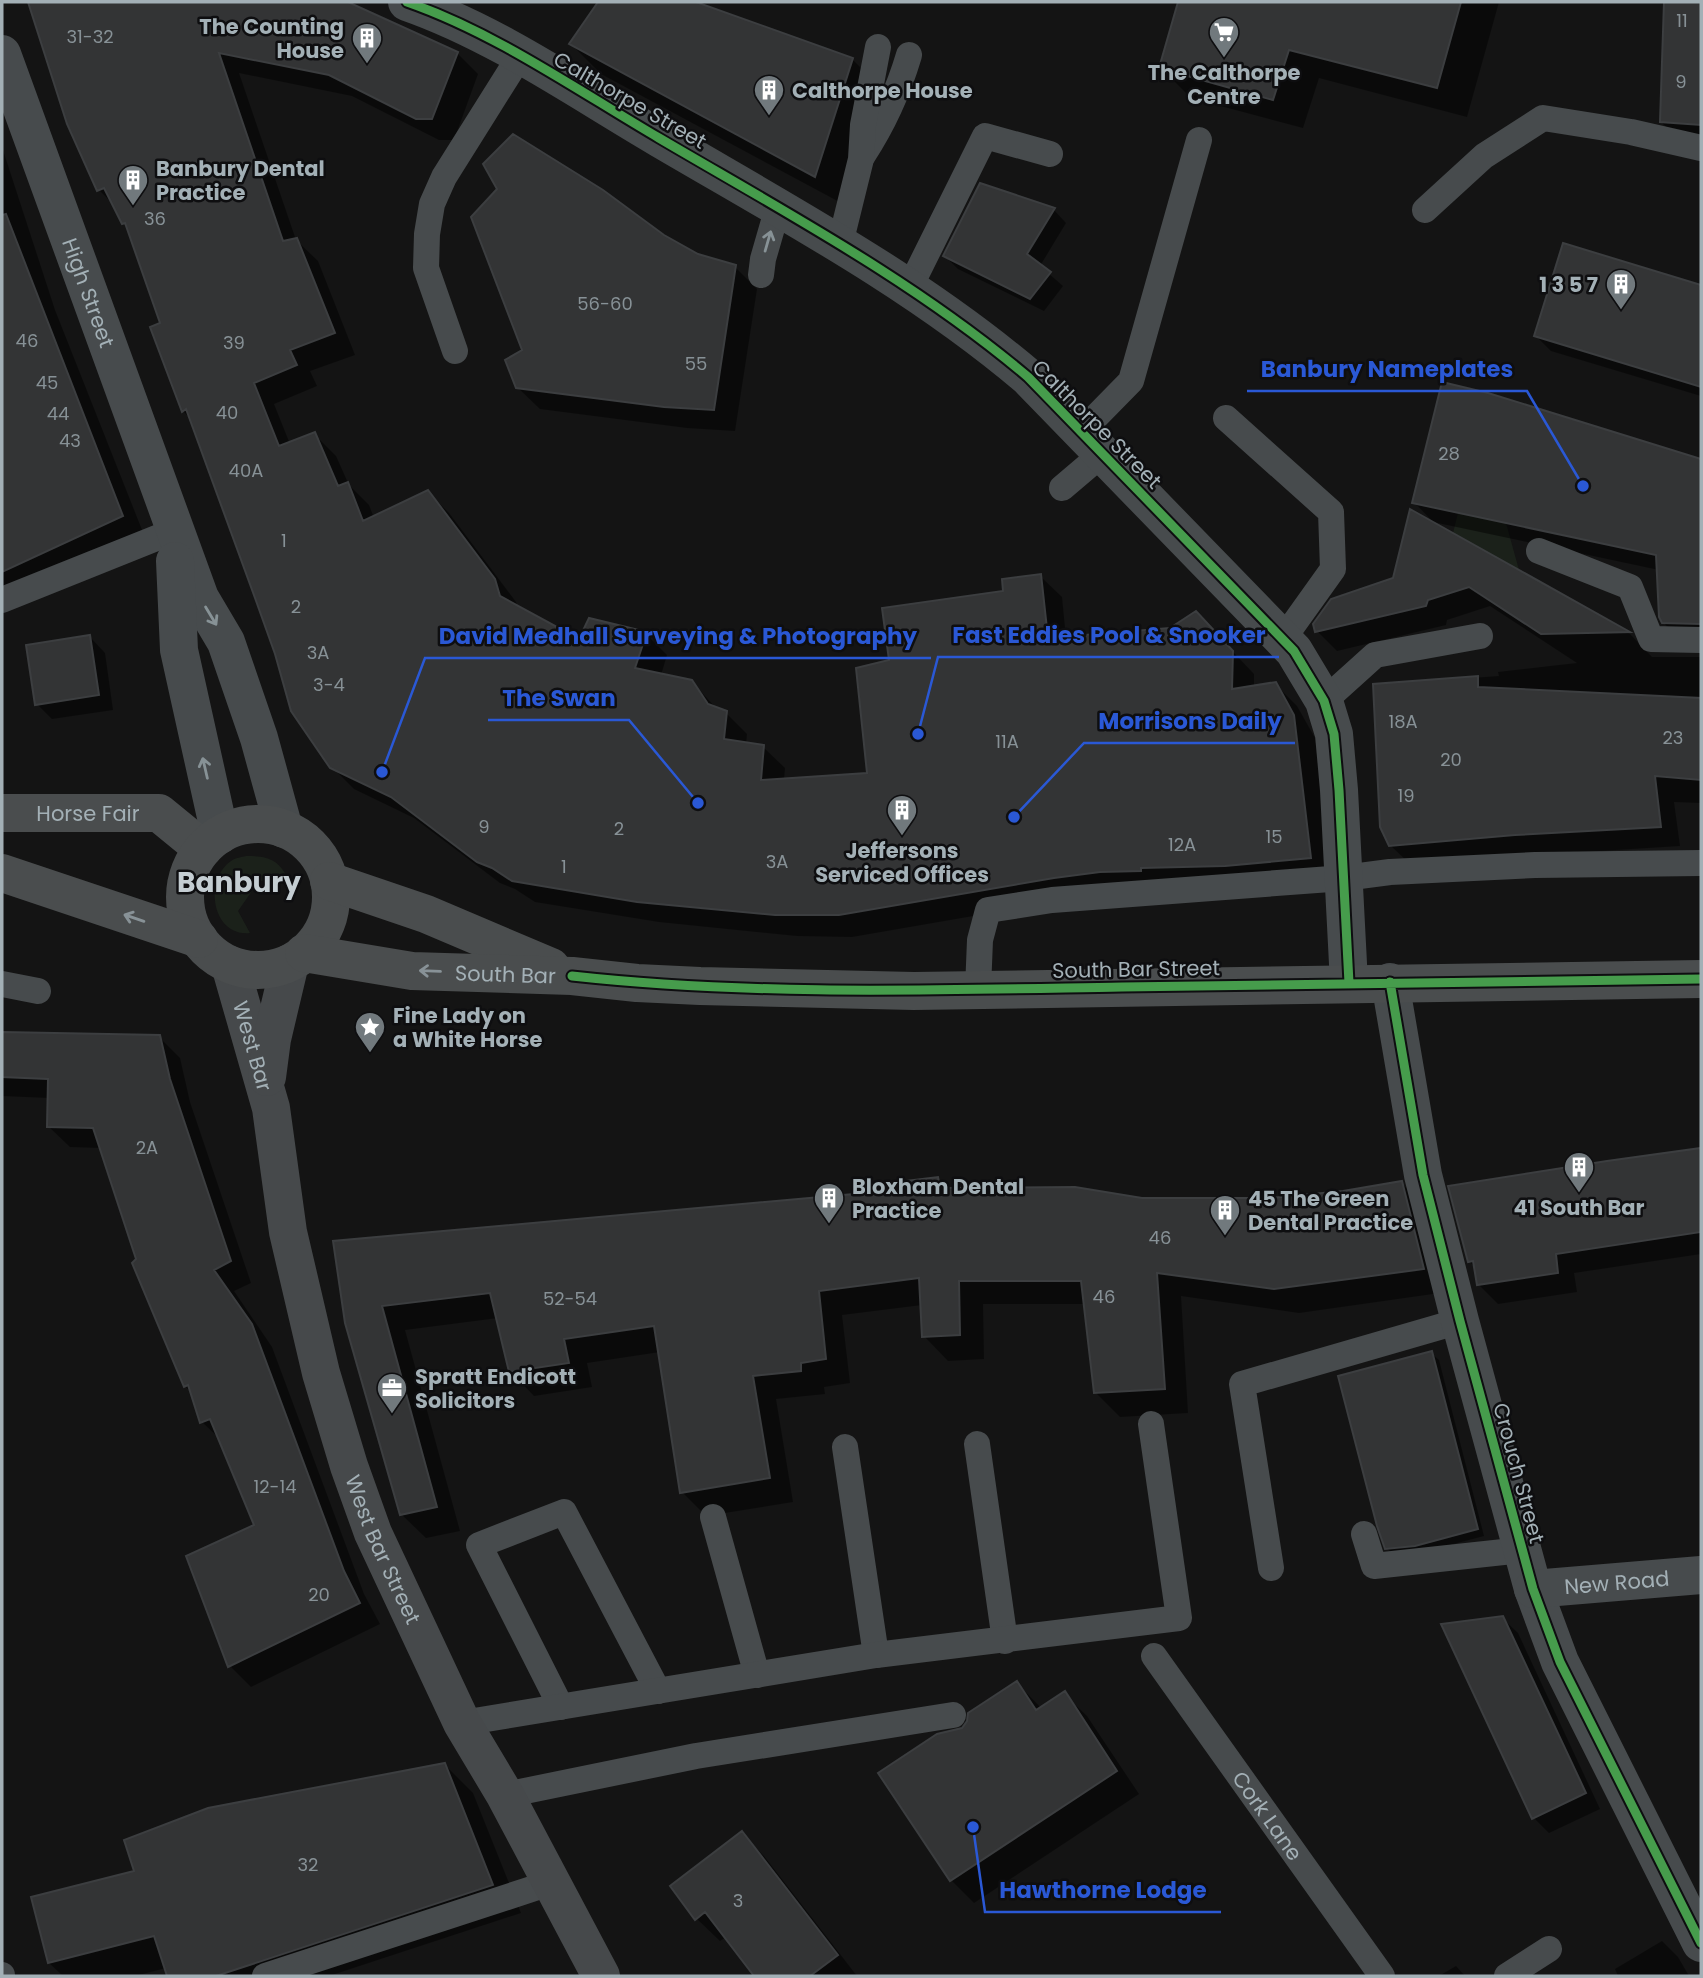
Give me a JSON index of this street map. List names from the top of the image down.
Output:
{
  "streets": {
    "main road": [
      "Horse Fair",
      "South Bar Street",
      "South Bar",
      "West Bar",
      "West Bar Street"
    ],
    "street": [
      "Calthorpe Street",
      "High Street",
      "Crouch Street",
      "New Road"
    ],
    "lane": ["Cork Lane"]
  },
  "crossings": [
    ["Calthorpe Street", "South Bar Street"],
    ["High Street", "Horse Fair"],
    ["High Street", "South Bar"],
    ["High Street", "West Bar"],
    ["Horse Fair", "South Bar"],
    ["Horse Fair", "West Bar"],
    ["South Bar Street", "South Bar"],
    ["South Bar Street", "Crouch Street"],
    ["South Bar", "West Bar"],
    ["West Bar", "West Bar Street"],
    ["Crouch Street", "New Road"]
  ],
  "districts": ["Banbury"],
  "places": {
    "supermarket": ["The Calthorpe Centre"],
    "building": [
      "The Counting House",
      "Calthorpe House",
      "Banbury Dental Practice",
      "1 3 5 7",
      "Jeffersons Serviced Offices",
      "41 South Bar",
      "Bloxham Dental Practice",
      "45 The Green Dental Practice"
    ],
    "other": [
      "Banbury Nameplates",
      "Fast Eddies Pool & Snooker",
      "David Medhall Surveying & Photography",
      "The Swan",
      "Morrisons Daily",
      "Hawthorne Lodge"
    ],
    "place": ["Fine Lady on a White Horse"],
    "office": ["Spratt Endicott Solicitors"]
  },
  "house_numbers": [
    "11",
    "31-32",
    "9",
    "36",
    "56-60",
    "46",
    "39",
    "55",
    "45",
    "40",
    "44",
    "43",
    "28",
    "40A",
    "1",
    "2",
    "3A",
    "3-4",
    "18A",
    "23",
    "11A",
    "20",
    "19",
    "9",
    "2",
    "15",
    "12A",
    "3A",
    "1",
    "2A",
    "46",
    "46",
    "52-54",
    "12-14",
    "20",
    "32",
    "3"
  ]
}
